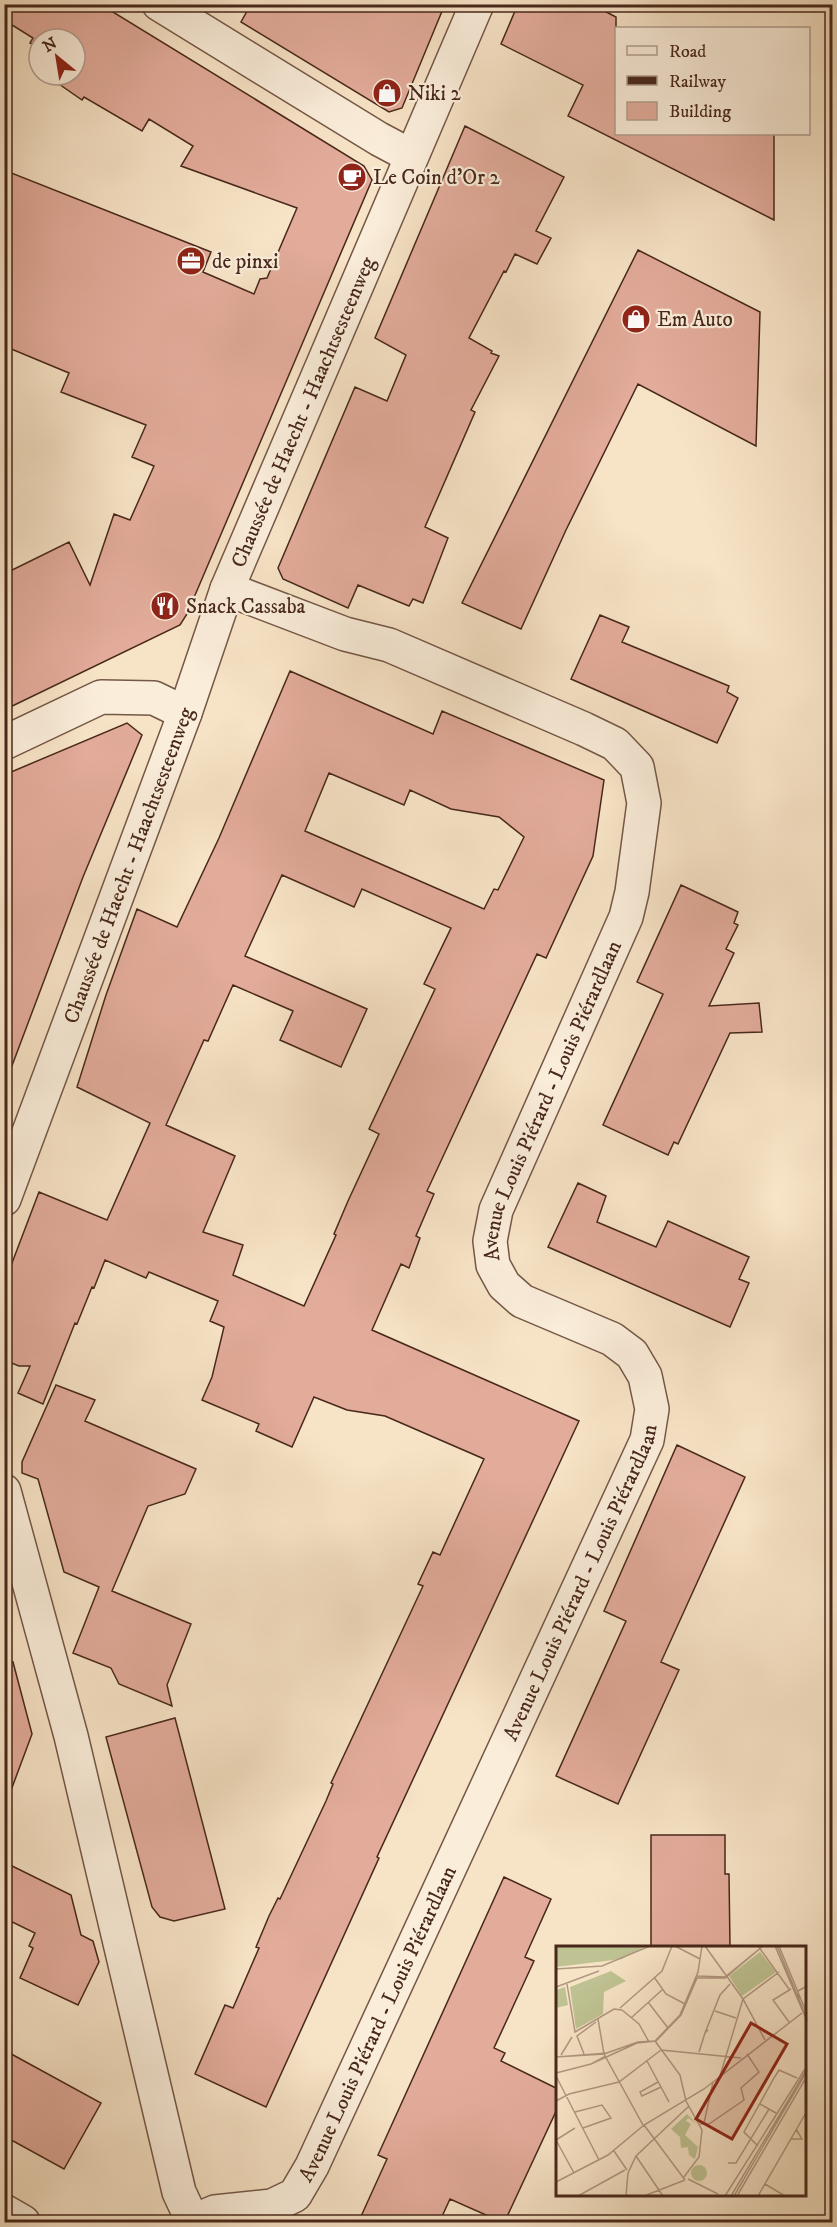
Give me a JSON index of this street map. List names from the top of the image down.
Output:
{
  "streets": {
    "street": ["Chaussée de Haecht - Haachtsesteenweg", "Avenue Louis Piérard - Louis Piérardlaan"]
  },
  "crossings": [
    ["Chaussée de Haecht - Haachtsesteenweg", "Avenue Louis Piérard - Louis Piérardlaan"]
  ],
  "places": {
    "shop": ["Niki 2", "Em Auto"],
    "cafe": ["Le Coin d'Or 2"],
    "office": ["de pinxi"],
    "restaurant": ["Snack Cassaba"]
  },
  "legend": ["Road", "Railway", "Building"],
  "north": "top left"
}
